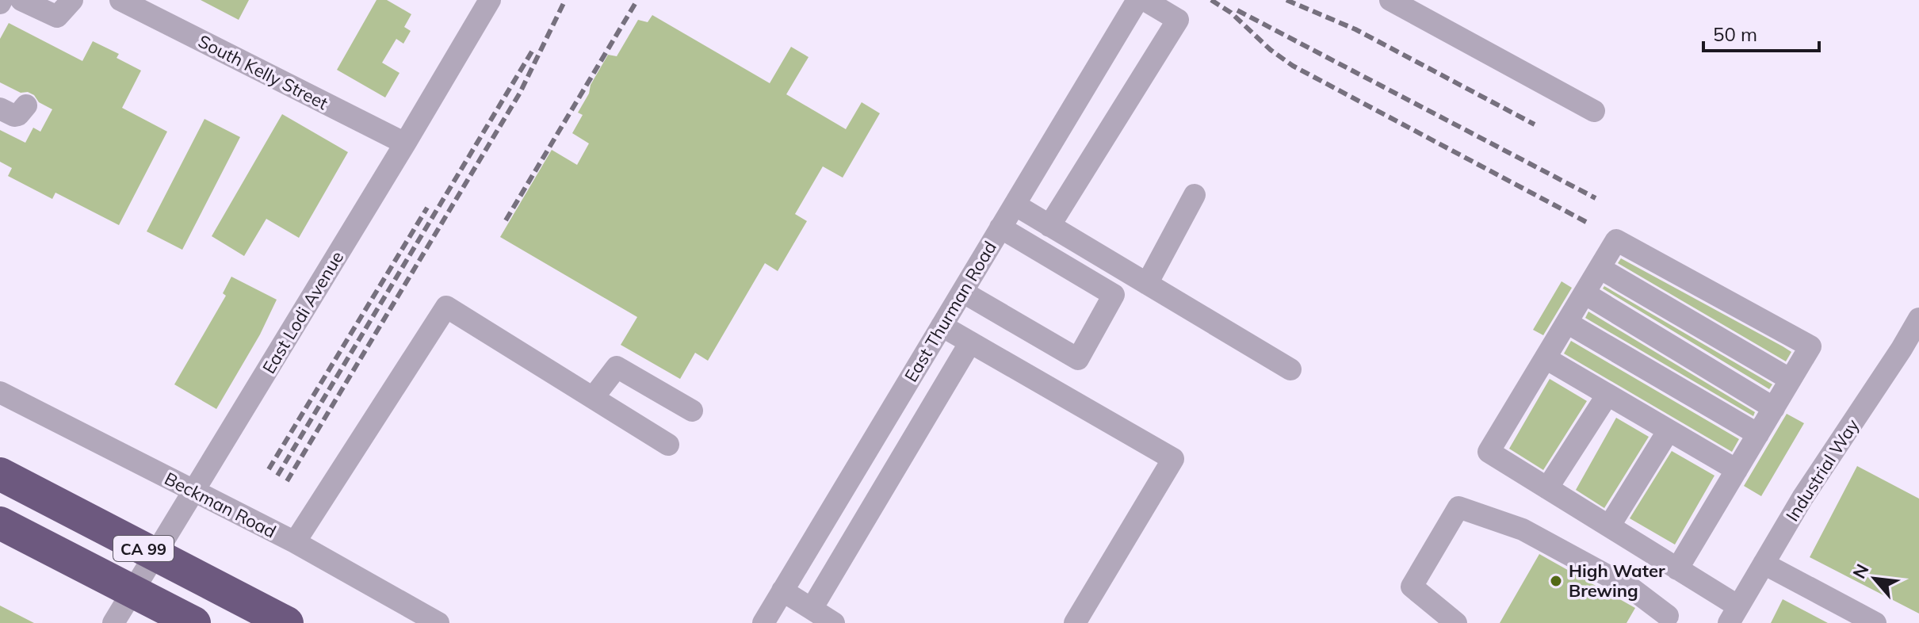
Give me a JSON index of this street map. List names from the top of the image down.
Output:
{
  "streets": {
    "highway": ["CA 99"],
    "street": [
      "South Kelly Street",
      "East Thurman Road",
      "East Lodi Avenue",
      "Industrial Way",
      "Beckman Road"
    ]
  },
  "crossings": [
    ["South Kelly Street", "East Lodi Avenue"],
    ["East Lodi Avenue", "Beckman Road"]
  ],
  "places": ["High Water Brewing"],
  "scale_bar": "50 m",
  "north": "top left"
}
